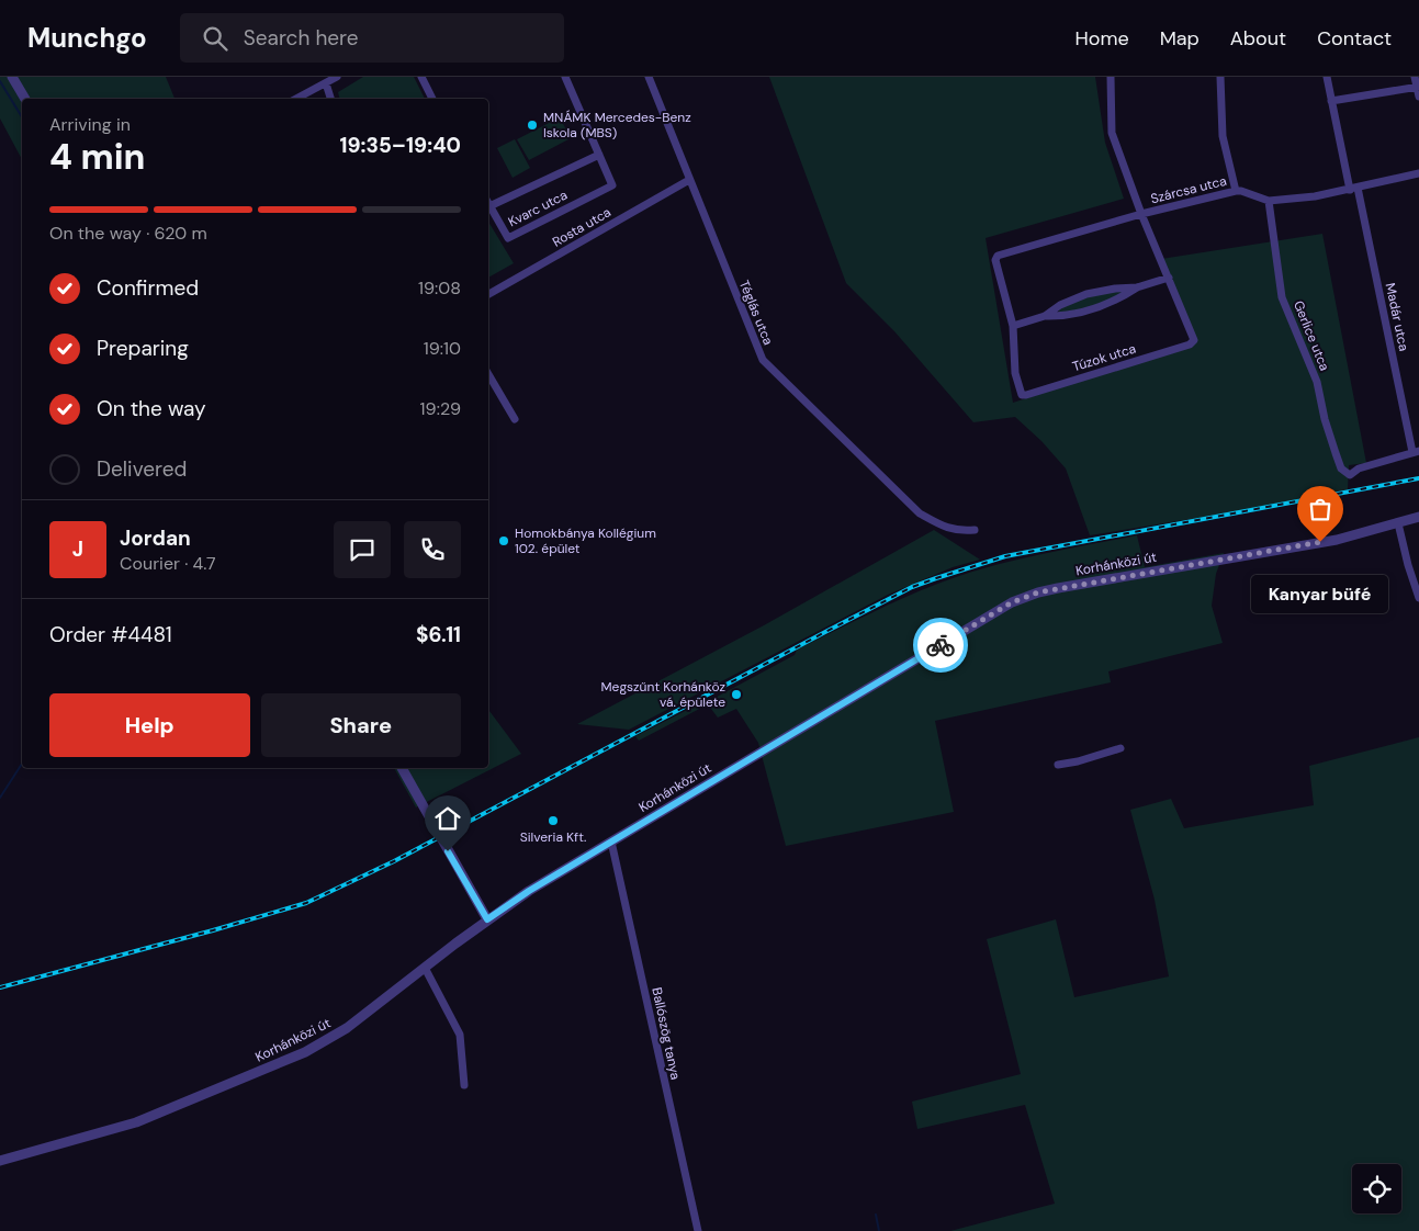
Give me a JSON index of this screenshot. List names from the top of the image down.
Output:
{
  "streets": {
    "street": [
      "Szárcsa utca",
      "Kvarc utca",
      "Rosta utca",
      "Téglás utca",
      "Madár utca",
      "Gerlice utca",
      "Túzok utca",
      "Korhánközi út",
      "Ballószög tanya"
    ]
  },
  "crossings": [
    ["Szárcsa utca", "Madár utca"],
    ["Szárcsa utca", "Gerlice utca"],
    ["Szárcsa utca", "Túzok utca"],
    ["Rosta utca", "Téglás utca"],
    ["Madár utca", "Gerlice utca"],
    ["Korhánközi út", "Ballószög tanya"]
  ],
  "places": [
    "MNÁMK Mercedes-Benz Iskola (MBS)",
    "Homokbánya Kollégium 102. épület",
    "Kanyar büfé",
    "Megszűnt Korhánköz vá. épülete",
    "Silveria Kft."
  ],
  "page": {
    "header": "Munchgo",
    "search": "Search here",
    "nav": [
      "Home",
      "Map",
      "About",
      "Contact"
    ],
    "heading": ["4 min", "Arriving in", "19:35–19:40"],
    "panel": [
      "Jordan",
      "Courier · 4.7",
      "Order #4481",
      "$6.11"
    ],
    "bar": "On the way · 620 m",
    "list": [
      ["Confirmed", "19:08"],
      ["Preparing", "19:10"],
      ["On the way", "19:29"],
      "Delivered"
    ],
    "round": "J",
    "bubble": "Kanyar büfé",
    "buttons": ["Help", "Share"]
  }
}
